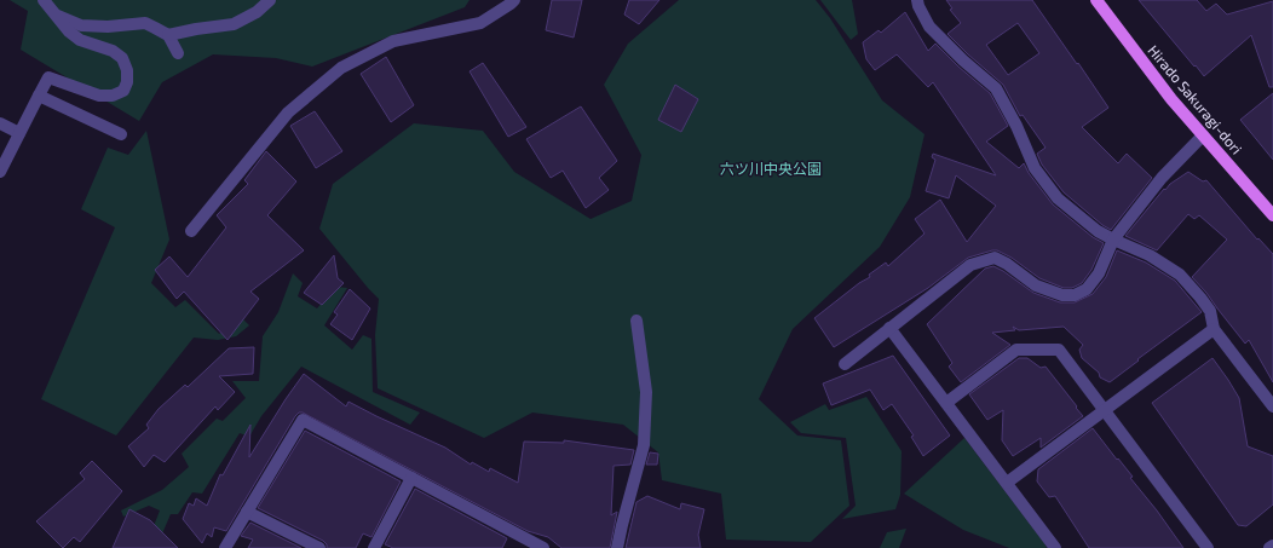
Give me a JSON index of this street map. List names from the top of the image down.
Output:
{
  "streets": {
    "main road": ["Hirado Sakuragi-dori"]
  },
  "parks": ["六ツ川中央公園"]
}
